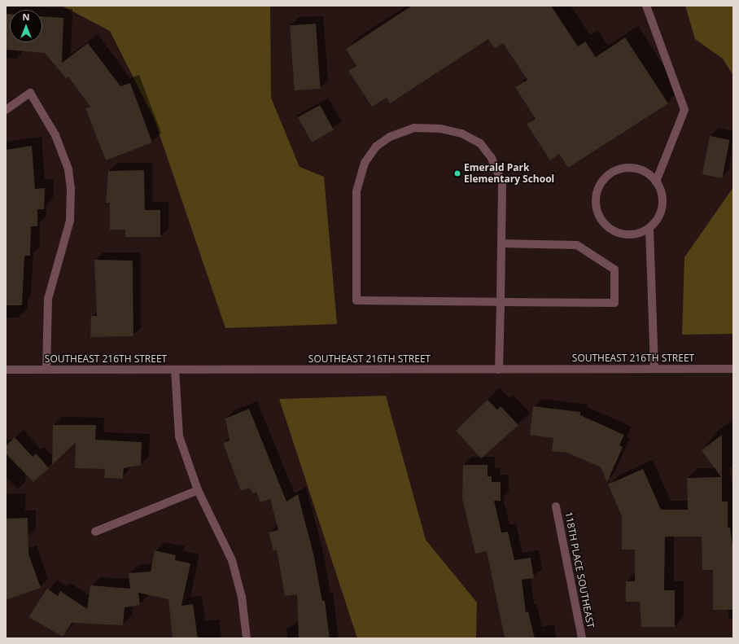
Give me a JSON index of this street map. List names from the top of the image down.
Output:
{
  "streets": {
    "street": ["SOUTHEAST 216TH STREET", "118TH PLACE SOUTHEAST"]
  },
  "places": ["Emerald Park Elementary School"],
  "north": "top"
}
